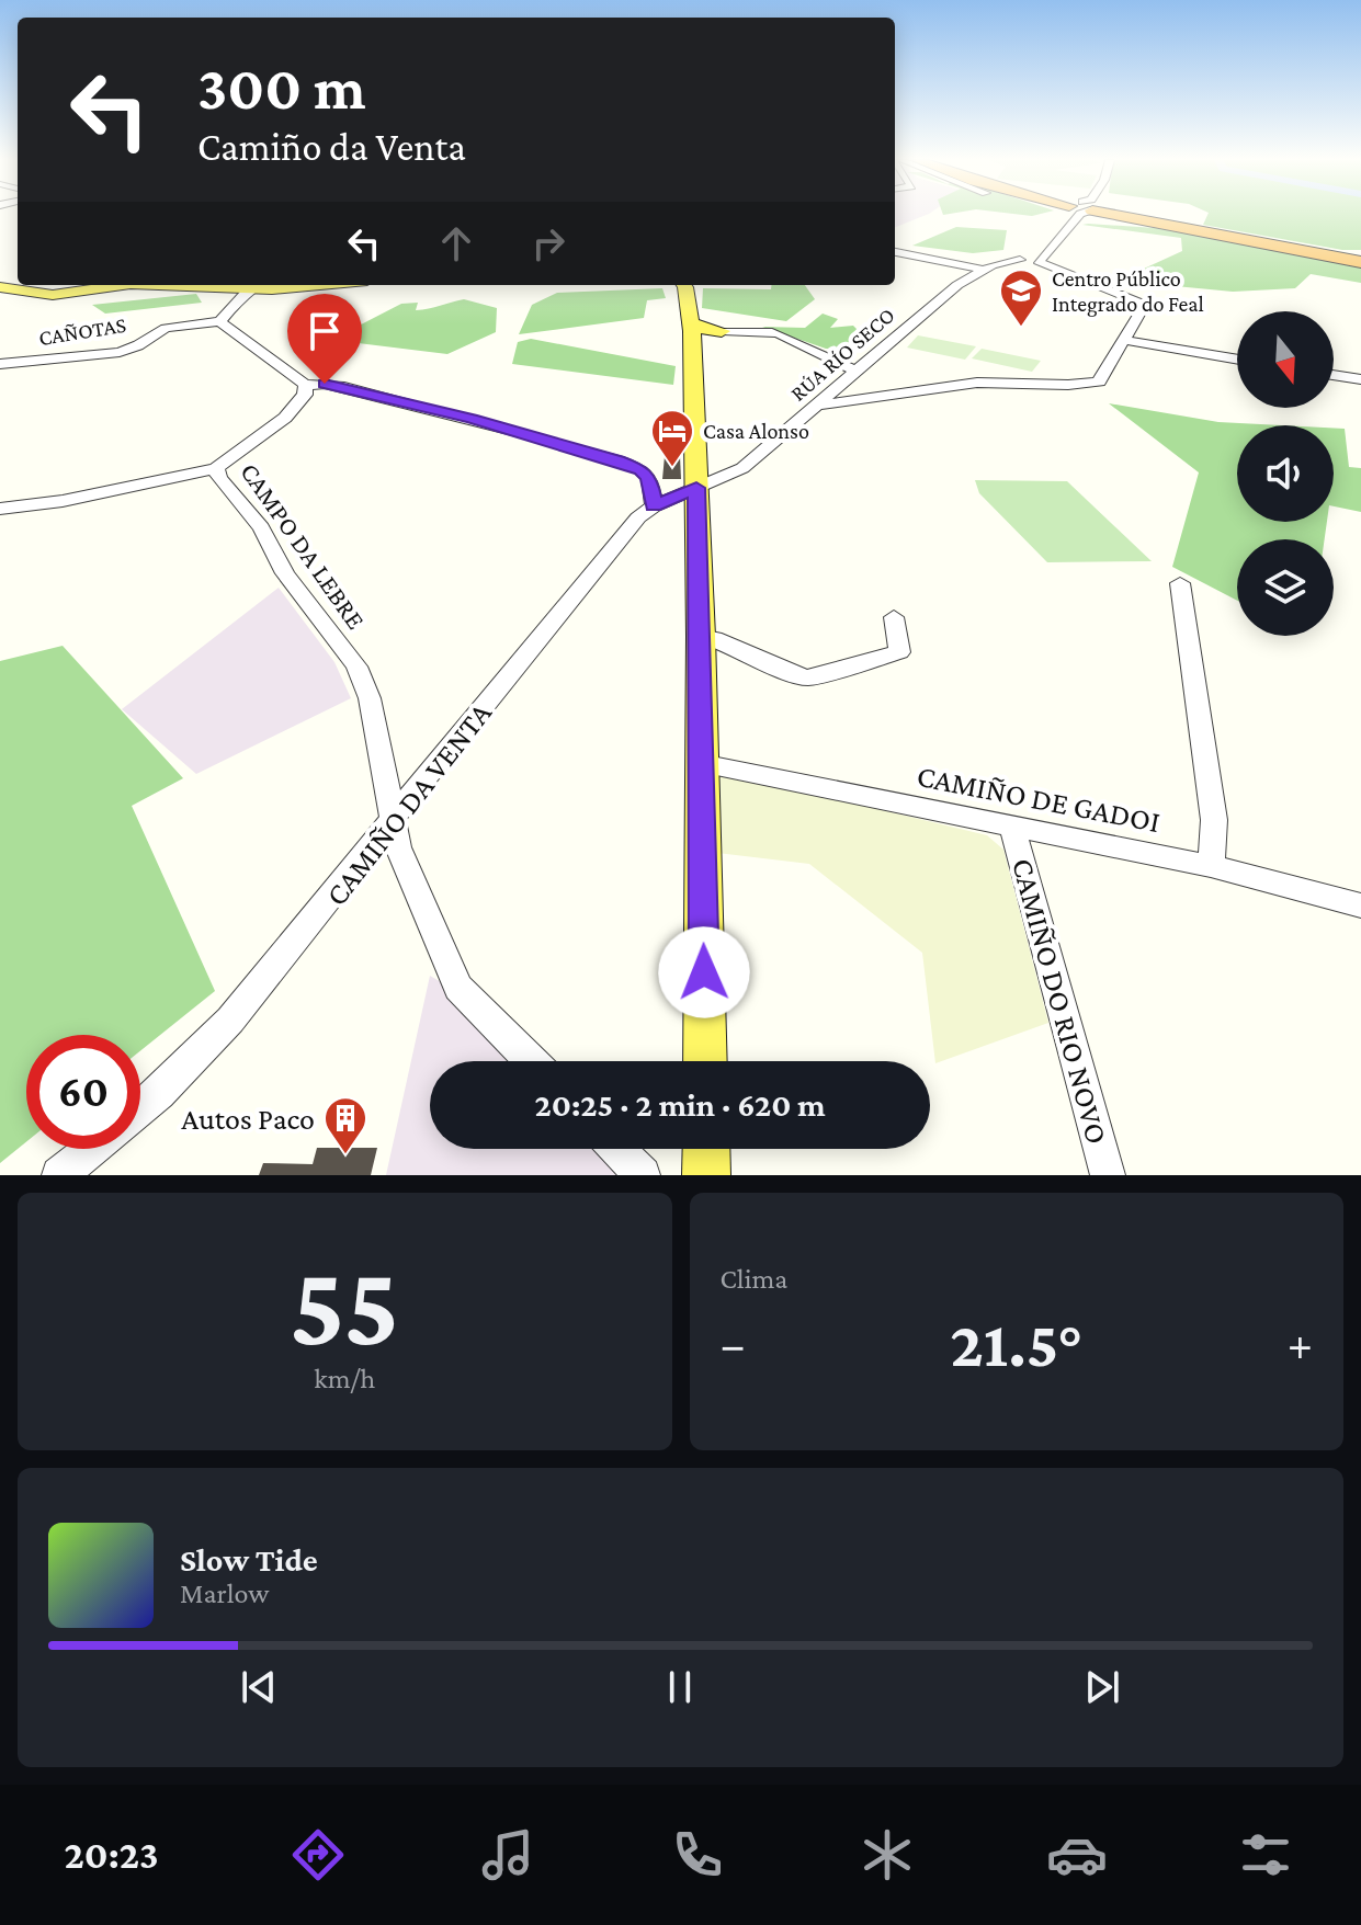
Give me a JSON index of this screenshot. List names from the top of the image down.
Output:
{
  "streets": {
    "street": [
      "CAÑOTAS",
      "RÚA RÍO SECO",
      "CAMPO DA LEBRE",
      "CAMIÑO DE GADOI",
      "CAMIÑO DA VENTA",
      "CAMIÑO DO RIO NOVO"
    ]
  },
  "crossings": [
    ["RÚA RÍO SECO", "CAMIÑO DA VENTA"],
    ["CAMPO DA LEBRE", "CAMIÑO DA VENTA"],
    ["CAMIÑO DE GADOI", "CAMIÑO DO RIO NOVO"]
  ],
  "places": {
    "school or university": ["Centro Público Integrado do Feal"],
    "hotel": ["Casa Alonso"],
    "building": ["Autos Paco"]
  },
  "north": "bottom",
  "page": {
    "turn": ["300 m", "Camiño da Venta"],
    "limit": "60",
    "trip": "20:25 · 2 min · 620 m",
    "tile": [
      ["55", "km/h"],
      "Clima"
    ],
    "heat": ["−", "21.5°", "+"],
    "song": ["Slow Tide", "Marlow"],
    "tabs": "20:23"
  }
}
